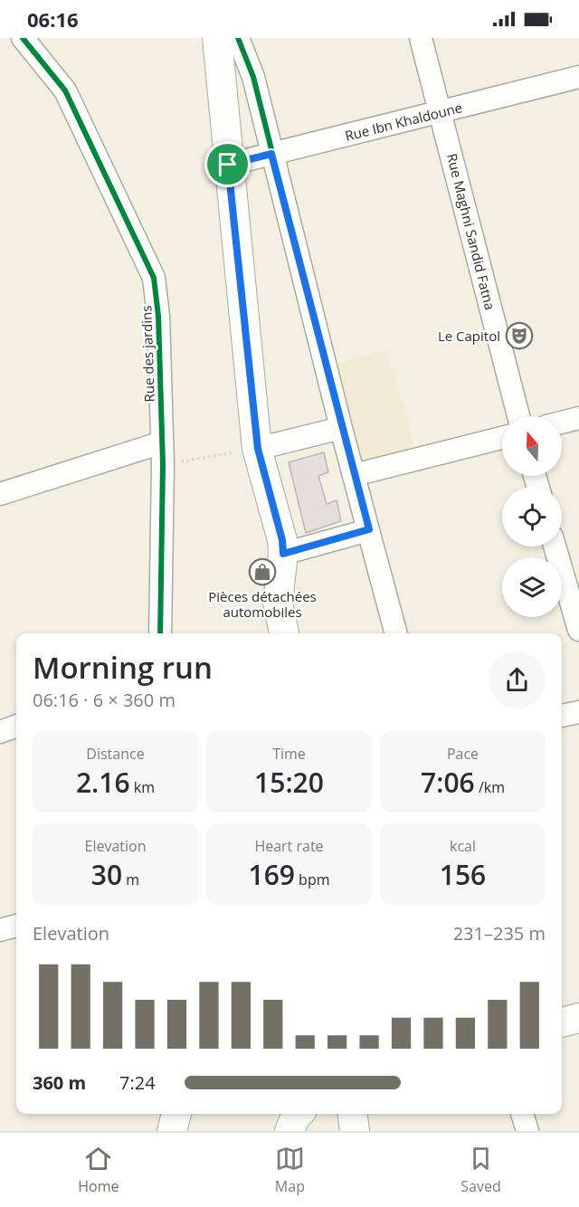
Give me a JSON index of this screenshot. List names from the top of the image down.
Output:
{
  "streets": {
    "street": ["Rue Ibn Khaldoune", "Rue Maghni Sandid Fatna", "Rue des jardins"]
  },
  "crossings": [
    ["Rue Ibn Khaldoune", "Rue Maghni Sandid Fatna"]
  ],
  "places": {
    "theatre": ["Le Capitol"],
    "shop": ["Pièces détachées automobiles"]
  },
  "north": "top",
  "page": {
    "status": "06:16",
    "heading": ["Morning run", "06:16 · 6 × 360 m"],
    "stats": [
      ["Distance", "2.16 km"],
      ["Time", "15:20"],
      ["Pace", "7:06 /km"],
      ["Elevation", "30 m"],
      ["Heart rate", "169 bpm"],
      ["kcal", "156"]
    ],
    "chart": ["Elevation", "231–235 m"],
    "list": [
      {
        "name": "360 m",
        "note": "7:24"
      }
    ],
    "tabs": ["Home", "Map", "Saved"]
  }
}
